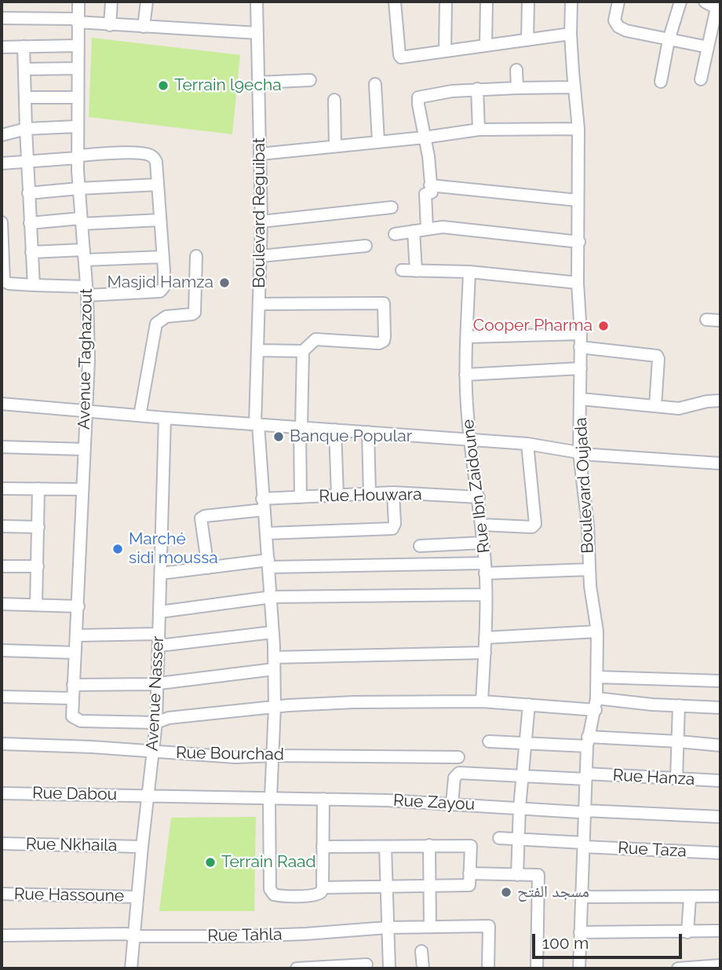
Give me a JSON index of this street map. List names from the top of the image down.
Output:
{
  "streets": {
    "street": [
      "Boulevard Reguibat",
      "Avenue Taghazout",
      "Boulevard Oujada",
      "Rue Ibn Zaidoune",
      "Rue Houwara",
      "Avenue Nasser",
      "Rue Bourchad",
      "Rue Hanza",
      "Rue Dabou",
      "Rue Zayou",
      "Rue Nkhaila",
      "Rue Taza",
      "Rue Hassoune",
      "Rue Tahla"
    ]
  },
  "crossings": [
    ["Boulevard Reguibat", "Rue Houwara"],
    ["Boulevard Reguibat", "Rue Bourchad"],
    ["Boulevard Reguibat", "Rue Zayou"],
    ["Avenue Taghazout", "Avenue Nasser"],
    ["Boulevard Oujada", "Rue Hanza"],
    ["Boulevard Oujada", "Rue Zayou"],
    ["Boulevard Oujada", "Rue Taza"],
    ["Rue Ibn Zaidoune", "Rue Houwara"],
    ["Avenue Nasser", "Rue Bourchad"],
    ["Avenue Nasser", "Rue Dabou"],
    ["Avenue Nasser", "Rue Zayou"],
    ["Avenue Nasser", "Rue Nkhaila"],
    ["Avenue Nasser", "Rue Hassoune"],
    ["Avenue Nasser", "Rue Tahla"],
    ["Rue Hanza", "Rue Zayou"],
    ["Rue Dabou", "Rue Zayou"]
  ],
  "places": [
    "Terrain l9echa",
    "Masjid Hamza",
    "Cooper Pharma",
    "Banque Popular",
    "Marché sidi moussa",
    "Terrain Raad",
    "مسجد الفتح"
  ],
  "scale_bar": "100 m"
}
